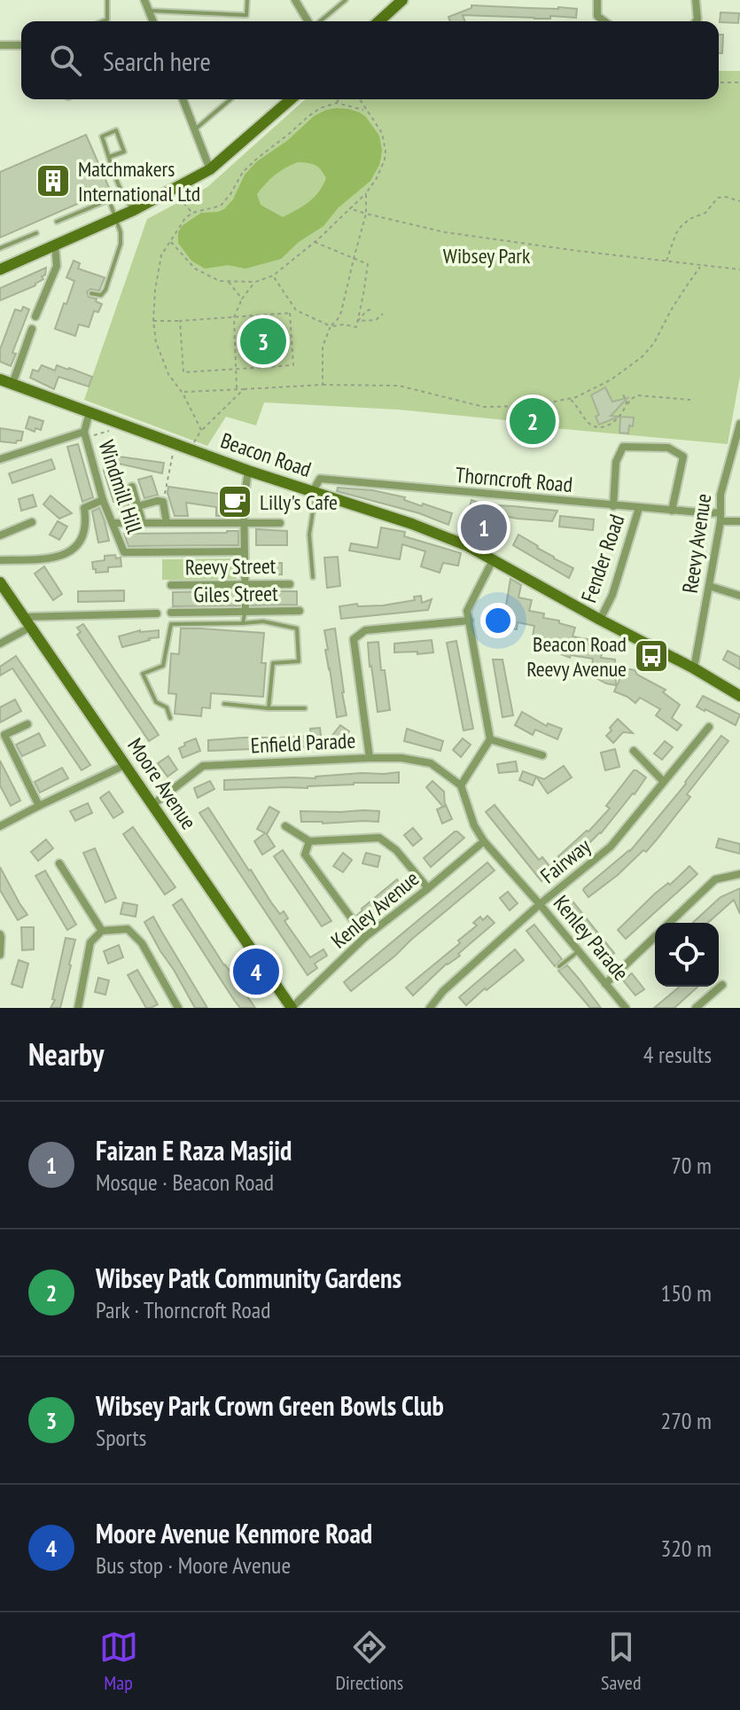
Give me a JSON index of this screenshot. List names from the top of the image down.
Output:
{
  "streets": {
    "street": [
      "Beacon Road",
      "Thorncroft Road",
      "Windmill Hill",
      "Reevy Avenue",
      "Fender Road",
      "Reevy Street",
      "Giles Street",
      "Enfield Parade",
      "Moore Avenue",
      "Fairway",
      "Kenley Avenue",
      "Kenley Parade"
    ]
  },
  "crossings": [
    ["Beacon Road", "Thorncroft Road"],
    ["Beacon Road", "Reevy Avenue"],
    ["Beacon Road", "Fender Road"],
    ["Thorncroft Road", "Reevy Avenue"],
    ["Thorncroft Road", "Fender Road"],
    ["Enfield Parade", "Moore Avenue"],
    ["Enfield Parade", "Kenley Parade"],
    ["Moore Avenue", "Kenley Avenue"],
    ["Fairway", "Kenley Parade"],
    ["Kenley Avenue", "Kenley Parade"]
  ],
  "parks": ["Wibsey Park"],
  "places": {
    "building": ["Matchmakers International Ltd"],
    "cafe": ["Lilly's Cafe"],
    "bus stop": ["Beacon Road Reevy Avenue"]
  },
  "page": {
    "search": "Search here",
    "pins": [
      "3",
      "2",
      "1",
      "4"
    ],
    "heading": ["Nearby", "4 results"],
    "list": [
      {
        "mark": "1",
        "name": "Faizan E Raza Masjid",
        "note": "Mosque · Beacon Road",
        "value": "70 m"
      },
      {
        "mark": "2",
        "name": "Wibsey Patk Community Gardens",
        "note": "Park · Thorncroft Road",
        "value": "150 m"
      },
      {
        "mark": "3",
        "name": "Wibsey Park Crown Green Bowls Club",
        "note": "Sports",
        "value": "270 m"
      },
      {
        "mark": "4",
        "name": "Moore Avenue Kenmore Road",
        "note": "Bus stop · Moore Avenue",
        "value": "320 m"
      }
    ],
    "nav": ["Map", "Directions", "Saved"]
  }
}
